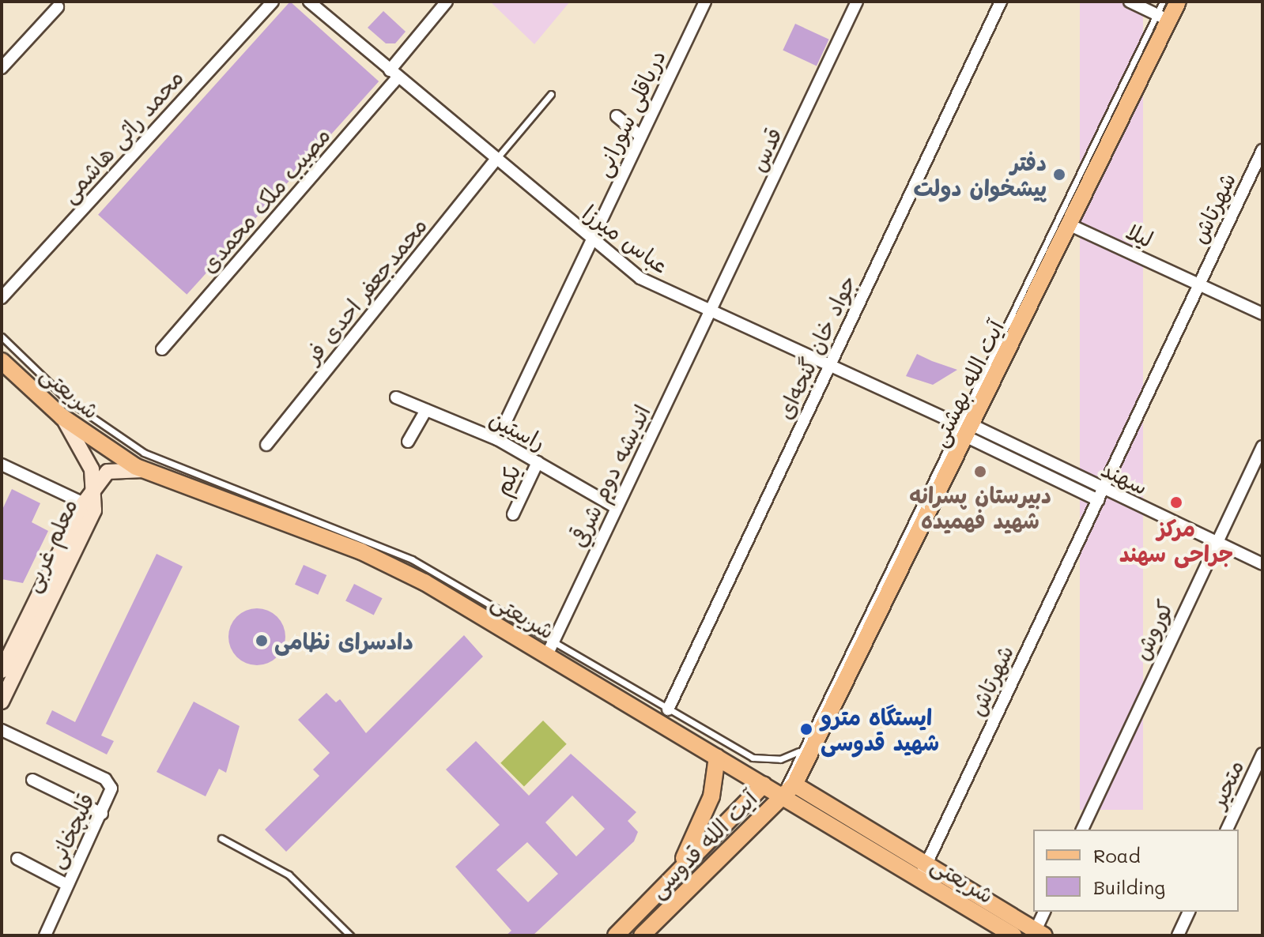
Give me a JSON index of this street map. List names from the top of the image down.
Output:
{
  "streets": {
    "main road": [
      "آیت الله بهشتی",
      "شریعتی",
      "معلم غربی",
      "آیت الله قدوسی"
    ],
    "street": [
      "دریاقلی سورانی",
      "محمد راثی هاشمی",
      "قدس",
      "مصیب ملک محمدی",
      "شهرتاش",
      "لیلا",
      "عباس میرزا",
      "محمدجعفر احدی فر",
      "جواد خان گنجه‌ای",
      "راستین",
      "انديشه دوم شرقي",
      "سهند",
      "یکم",
      "کوروش",
      "متحیر",
      "قلیچخانی"
    ]
  },
  "crossings": [
    ["دریاقلی سورانی", "عباس میرزا"],
    ["دریاقلی سورانی", "راستین"],
    ["قدس", "عباس میرزا"],
    ["قدس", "انديشه دوم شرقي"],
    ["مصیب ملک محمدی", "عباس میرزا"],
    ["شهرتاش", "لیلا"],
    ["شهرتاش", "شریعتی"],
    ["شهرتاش", "سهند"],
    ["لیلا", "آیت الله بهشتی"],
    ["عباس میرزا", "محمدجعفر احدی فر"],
    ["عباس میرزا", "جواد خان گنجه‌ای"],
    ["عباس میرزا", "آیت الله بهشتی"],
    ["عباس میرزا", "انديشه دوم شرقي"],
    ["عباس میرزا", "سهند"],
    ["جواد خان گنجه‌ای", "شریعتی"],
    ["آیت الله بهشتی", "شریعتی"],
    ["آیت الله بهشتی", "سهند"],
    ["آیت الله بهشتی", "آیت الله قدوسی"],
    ["شریعتی", "انديشه دوم شرقي"],
    ["شریعتی", "آیت الله قدوسی"],
    ["راستین", "انديشه دوم شرقي"],
    ["راستین", "یکم"],
    ["سهند", "کوروش"]
  ],
  "places": [
    "دفتر پیشخوان دولت",
    "دبیرستان پسرانه شهید فهمیده",
    "مرکز جراحی سهند",
    "دادسرای نظامی",
    "ایستگاه مترو شهید قدوسی"
  ],
  "legend": ["Road", "Building"]
}
